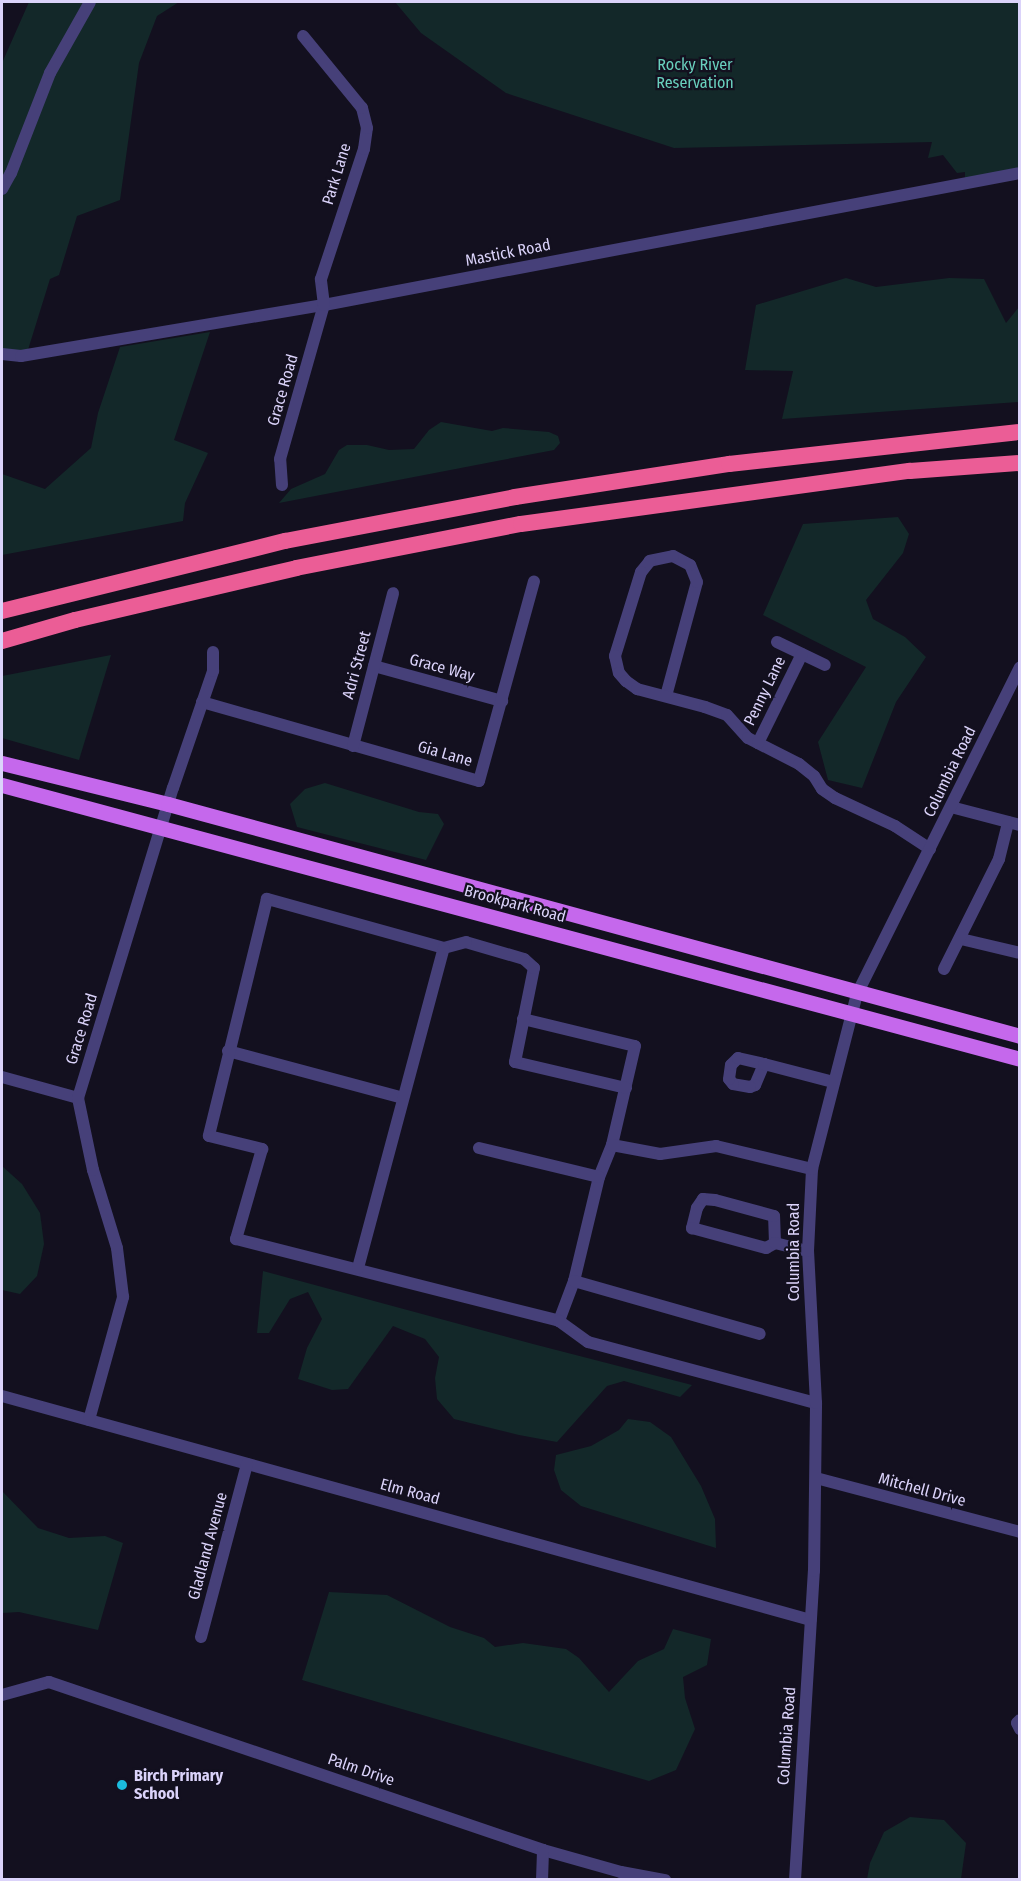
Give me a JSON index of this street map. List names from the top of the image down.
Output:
{
  "streets": {
    "main road": ["Brookpark Road"],
    "street": [
      "Park Lane",
      "Mastick Road",
      "Grace Road",
      "Adri Street",
      "Grace Way",
      "Penny Lane",
      "Gia Lane",
      "Columbia Road",
      "Mitchell Drive",
      "Elm Road",
      "Gladland Avenue",
      "Palm Drive"
    ]
  },
  "crossings": [
    ["Park Lane", "Mastick Road"],
    ["Park Lane", "Grace Road"],
    ["Mastick Road", "Grace Road"],
    ["Grace Road", "Gia Lane"],
    ["Grace Road", "Brookpark Road"],
    ["Grace Road", "Elm Road"],
    ["Adri Street", "Grace Way"],
    ["Adri Street", "Gia Lane"],
    ["Grace Way", "Gia Lane"],
    ["Columbia Road", "Brookpark Road"],
    ["Columbia Road", "Mitchell Drive"],
    ["Columbia Road", "Elm Road"],
    ["Elm Road", "Gladland Avenue"]
  ],
  "parks": ["Rocky River Reservation"],
  "places": ["Birch Primary School"]
}
